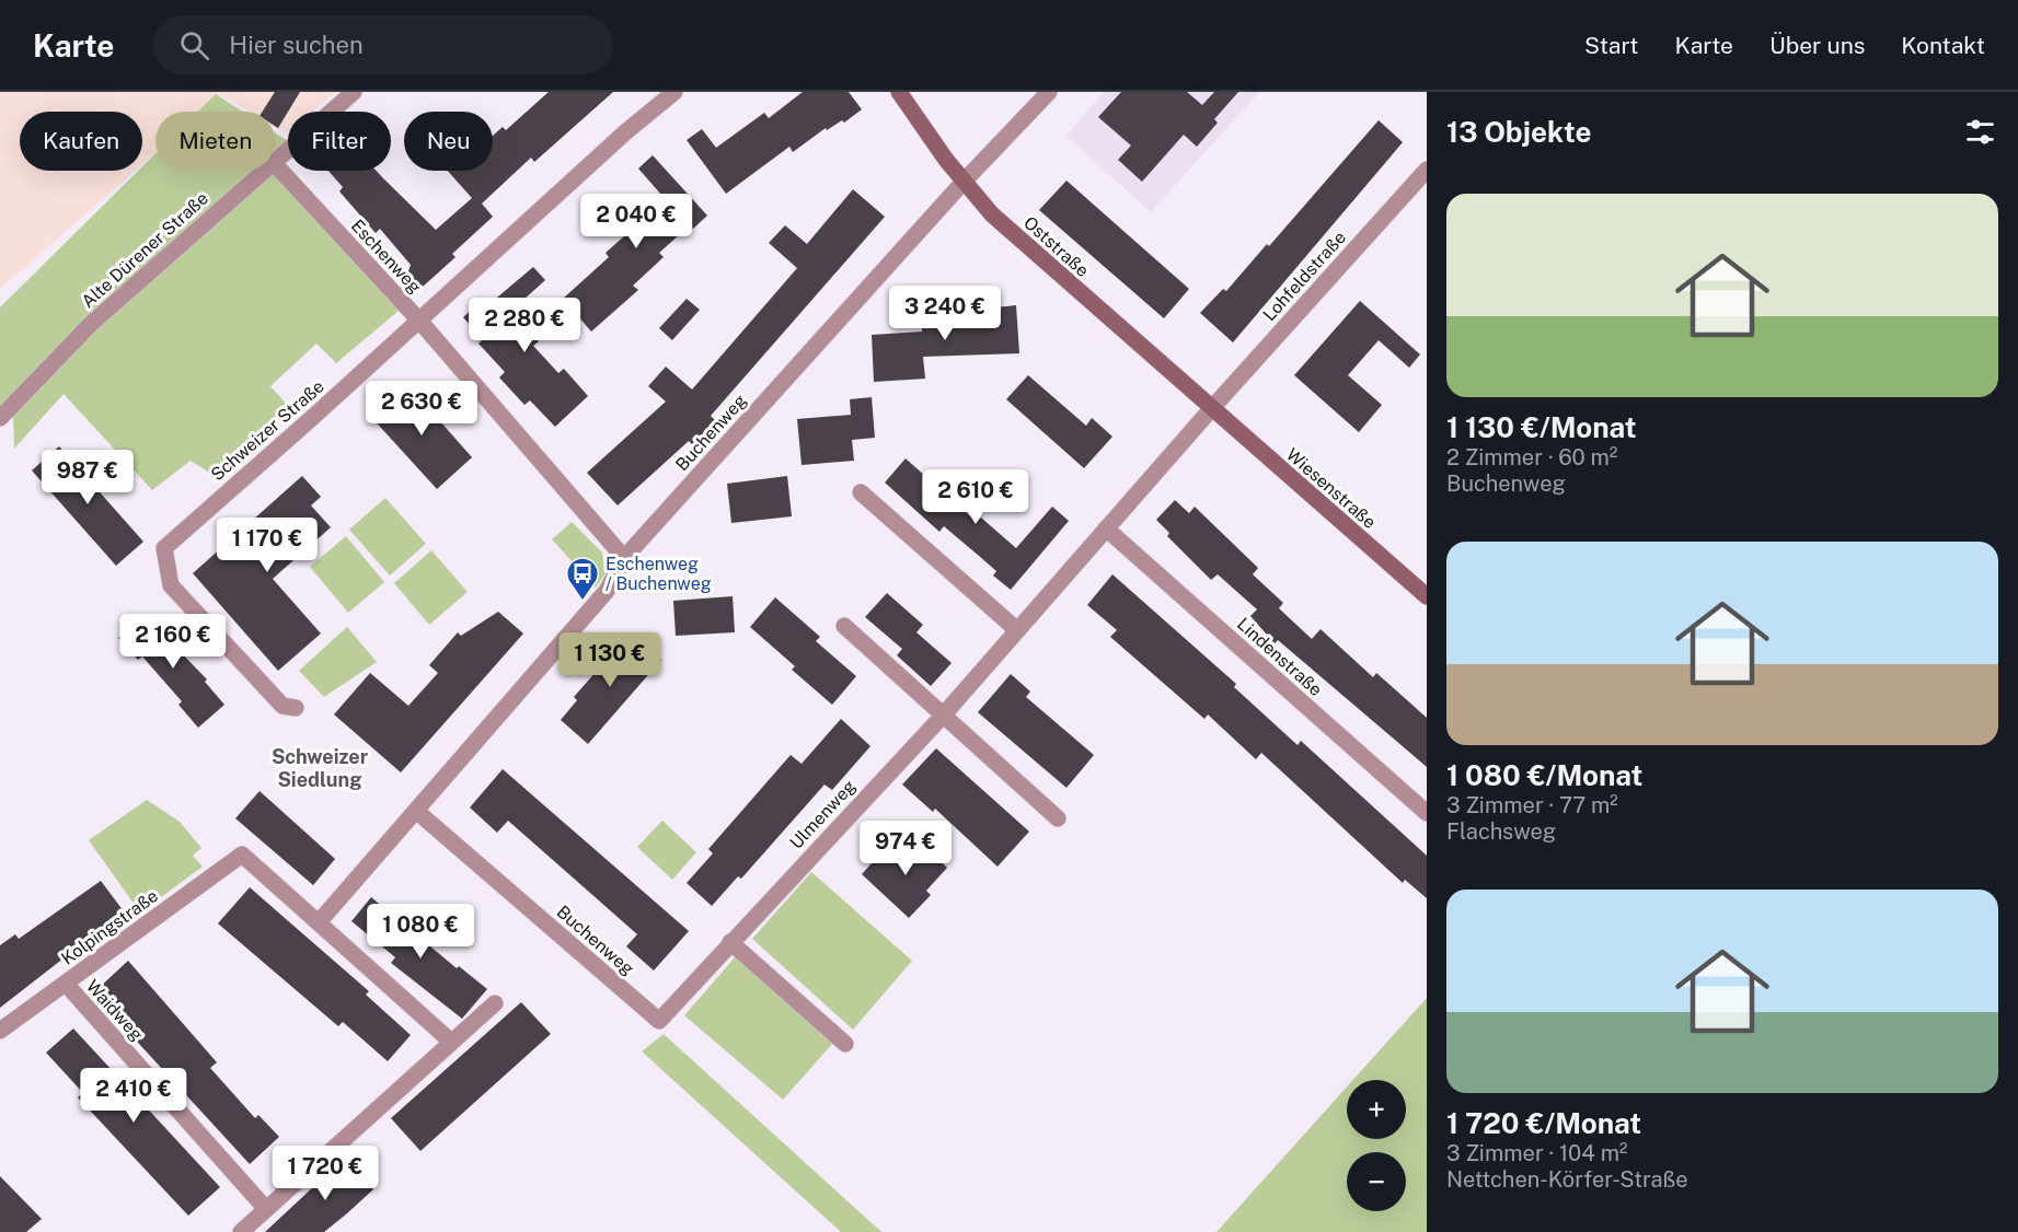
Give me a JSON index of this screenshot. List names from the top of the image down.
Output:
{
  "streets": {
    "main road": ["Oststraße", "Wiesenstraße"],
    "street": [
      "Alte Dürener Straße",
      "Eschenweg",
      "Lohfeldstraße",
      "Schweizer Straße",
      "Buchenweg",
      "Lindenstraße",
      "Ulmenweg",
      "Kolpingstraße",
      "Waidweg"
    ]
  },
  "crossings": [
    ["Oststraße", "Lohfeldstraße"],
    ["Oststraße", "Buchenweg"],
    ["Oststraße", "Wiesenstraße"],
    ["Oststraße", "Ulmenweg"],
    ["Eschenweg", "Schweizer Straße"],
    ["Eschenweg", "Buchenweg"],
    ["Lohfeldstraße", "Wiesenstraße"],
    ["Lohfeldstraße", "Ulmenweg"],
    ["Buchenweg", "Ulmenweg"],
    ["Buchenweg", "Kolpingstraße"],
    ["Wiesenstraße", "Ulmenweg"],
    ["Lindenstraße", "Ulmenweg"],
    ["Kolpingstraße", "Waidweg"]
  ],
  "districts": ["Schweizer Siedlung"],
  "places": {
    "bus stop": ["Eschenweg / Buchenweg"]
  },
  "page": {
    "header": "Karte",
    "search": "Hier suchen",
    "nav": [
      "Start",
      "Karte",
      "Über uns",
      "Kontakt"
    ],
    "heading": "13 Objekte",
    "chip": [
      "Kaufen",
      "Mieten",
      "Filter",
      "Neu"
    ],
    "list": [
      {
        "name": "1 130 €/Monat",
        "note": "2 Zimmer · 60 m² · Buchenweg"
      },
      {
        "name": "1 080 €/Monat",
        "note": "3 Zimmer · 77 m² · Flachsweg"
      },
      {
        "name": "1 720 €/Monat",
        "note": "3 Zimmer · 104 m² · Nettchen-Körfer-Straße"
      }
    ],
    "price": [
      "2 040 €",
      "3 240 €",
      "2 280 €",
      "2 630 €",
      "987 €",
      "2 610 €",
      "1 170 €",
      "2 160 €",
      "1 130 €",
      "974 €",
      "1 080 €",
      "2 410 €",
      "1 720 €"
    ],
    "map_buttons": ["+", "−"]
  }
}
